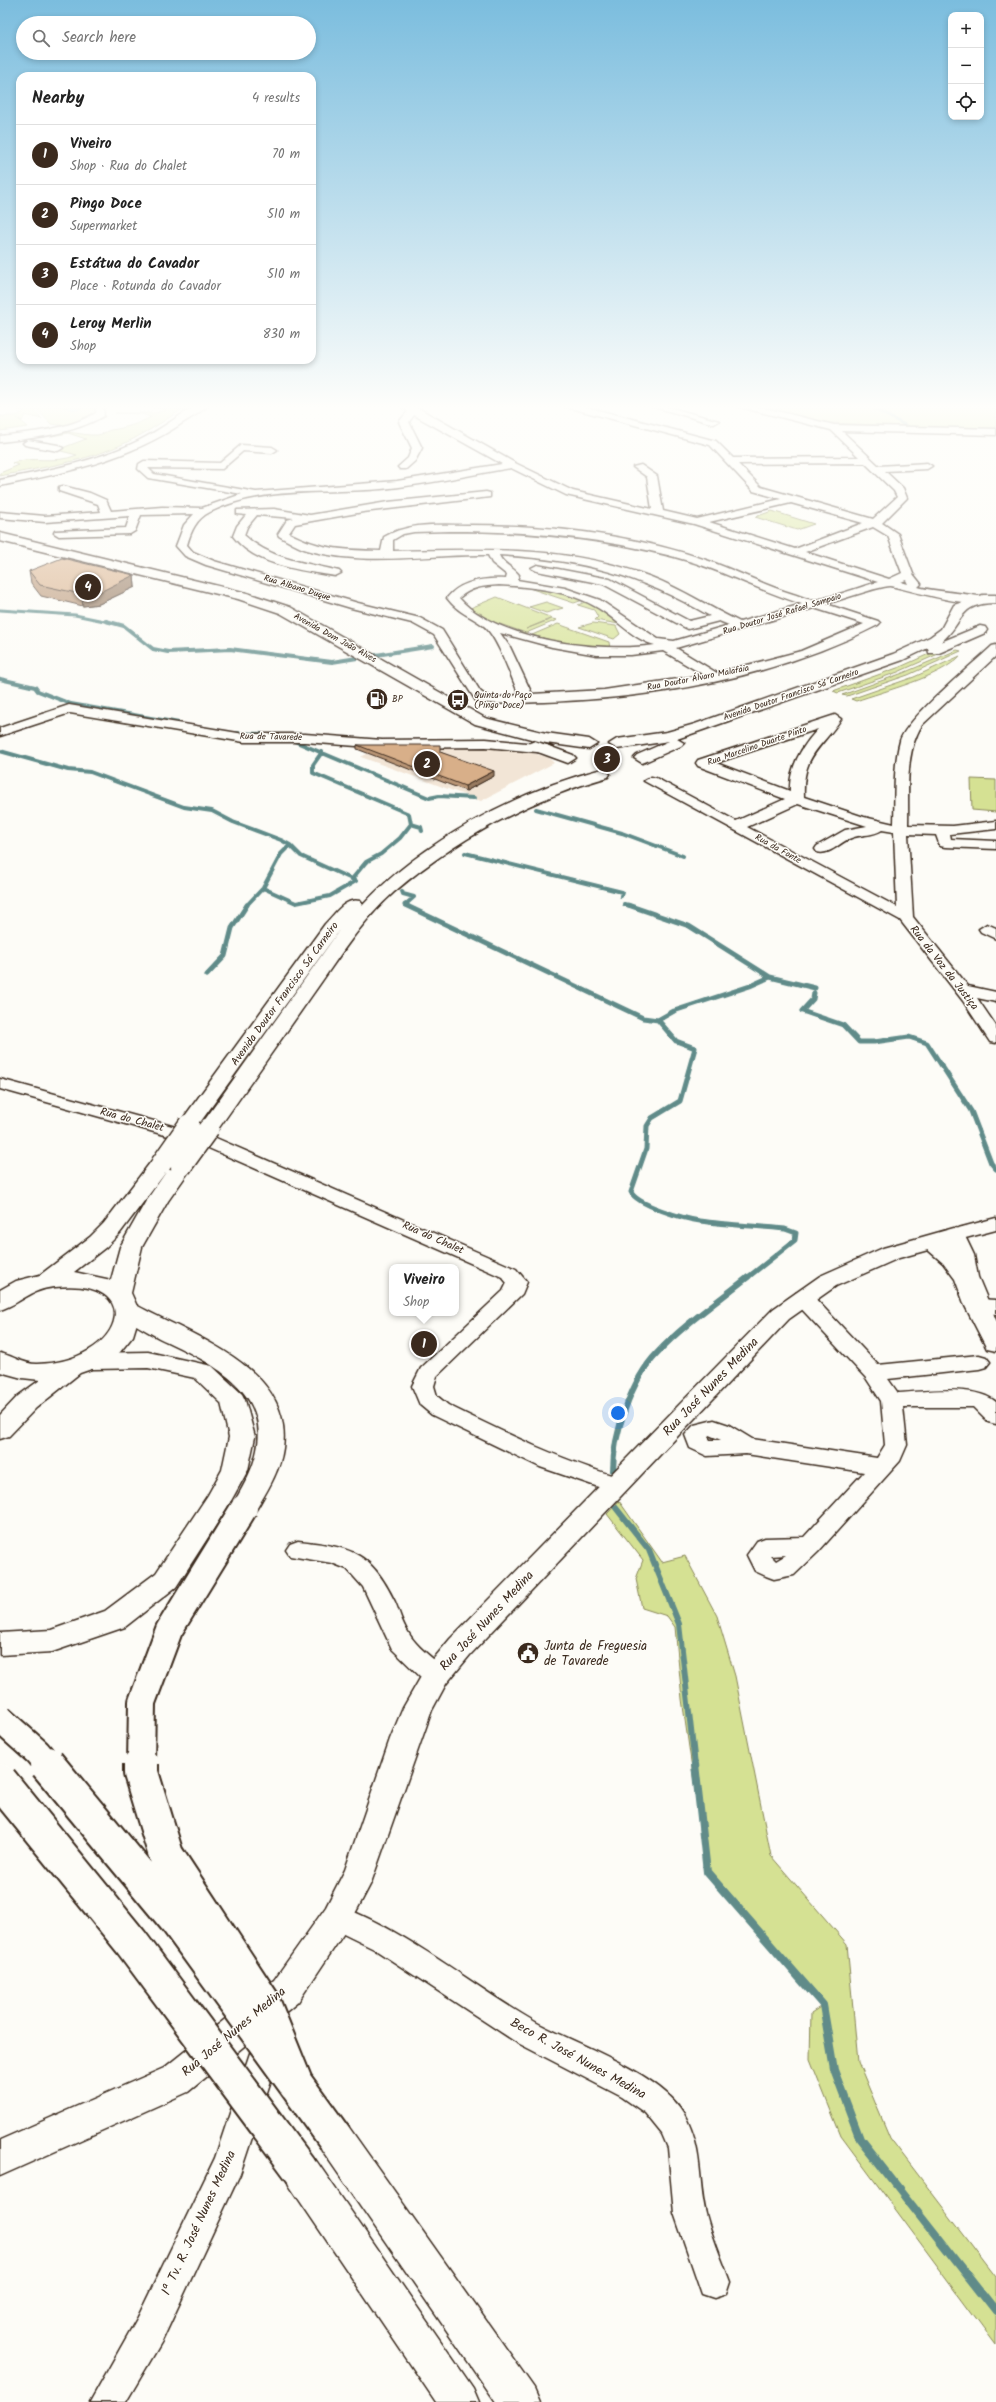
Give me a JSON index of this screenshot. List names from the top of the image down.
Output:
{
  "streets": {
    "main road": ["Avenida Dom João Alves", "Avenida Doutor Francisco Sá Carneiro", "Rua José Nunes Medina"],
    "street": [
      "Rua Albano Duque",
      "Rua Doutor José Rafael Sampaio",
      "Rua Doutor Álvaro Malafaia",
      "Rua de Tavarede",
      "Rua Marcelino Duarte Pinto",
      "Rua da Fonte",
      "Rua da Voz da Justiça",
      "Rua do Chalet",
      "Beco R. José Nunes Medina",
      "1ª Tv. R. José Nunes Medina"
    ]
  },
  "crossings": [
    ["Rua Albano Duque", "Rua Doutor Álvaro Malafaia"],
    ["Rua Doutor José Rafael Sampaio", "Rua Doutor Álvaro Malafaia"],
    ["Avenida Dom João Alves", "Avenida Doutor Francisco Sá Carneiro"],
    ["Avenida Dom João Alves", "Rua de Tavarede"],
    ["Rua da Fonte", "Rua da Voz da Justiça"],
    ["Rua do Chalet", "Rua José Nunes Medina"],
    ["Rua José Nunes Medina", "Beco R. José Nunes Medina"],
    ["Rua José Nunes Medina", "1ª Tv. R. José Nunes Medina"]
  ],
  "places": {
    "fuel station": ["BP"],
    "bus stop": ["Quinta do Paço (Pingo Doce)"],
    "public building": ["Junta de Freguesia de Tavarede"]
  },
  "page": {
    "map_buttons": ["+", "−"],
    "search": "Search here",
    "heading": ["Nearby", "4 results"],
    "list": [
      {
        "mark": "1",
        "name": "Viveiro",
        "note": "Shop · Rua do Chalet",
        "value": "70 m"
      },
      {
        "mark": "2",
        "name": "Pingo Doce",
        "note": "Supermarket",
        "value": "510 m"
      },
      {
        "mark": "3",
        "name": "Estátua do Cavador",
        "note": "Place · Rotunda do Cavador",
        "value": "510 m"
      },
      {
        "mark": "4",
        "name": "Leroy Merlin",
        "note": "Shop",
        "value": "830 m"
      }
    ],
    "pins": [
      "4",
      "3",
      "2",
      "1"
    ],
    "popup": ["Viveiro", "Shop"]
  }
}
